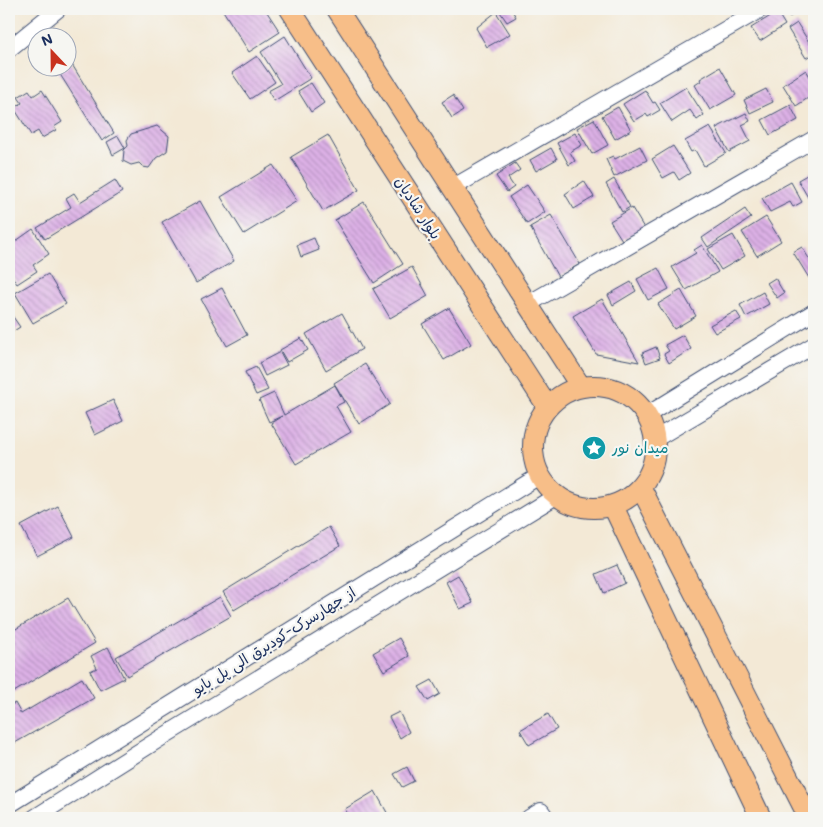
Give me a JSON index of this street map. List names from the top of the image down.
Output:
{
  "streets": {
    "main road": ["بلوار شادیان"],
    "street": ["از جهارسرک-کودبرق الی پل بایو"]
  },
  "crossings": [
    ["بلوار شادیان", "از جهارسرک-کودبرق الی پل بایو"]
  ],
  "places": {
    "place": ["میدان نور"]
  },
  "north": "top"
}
